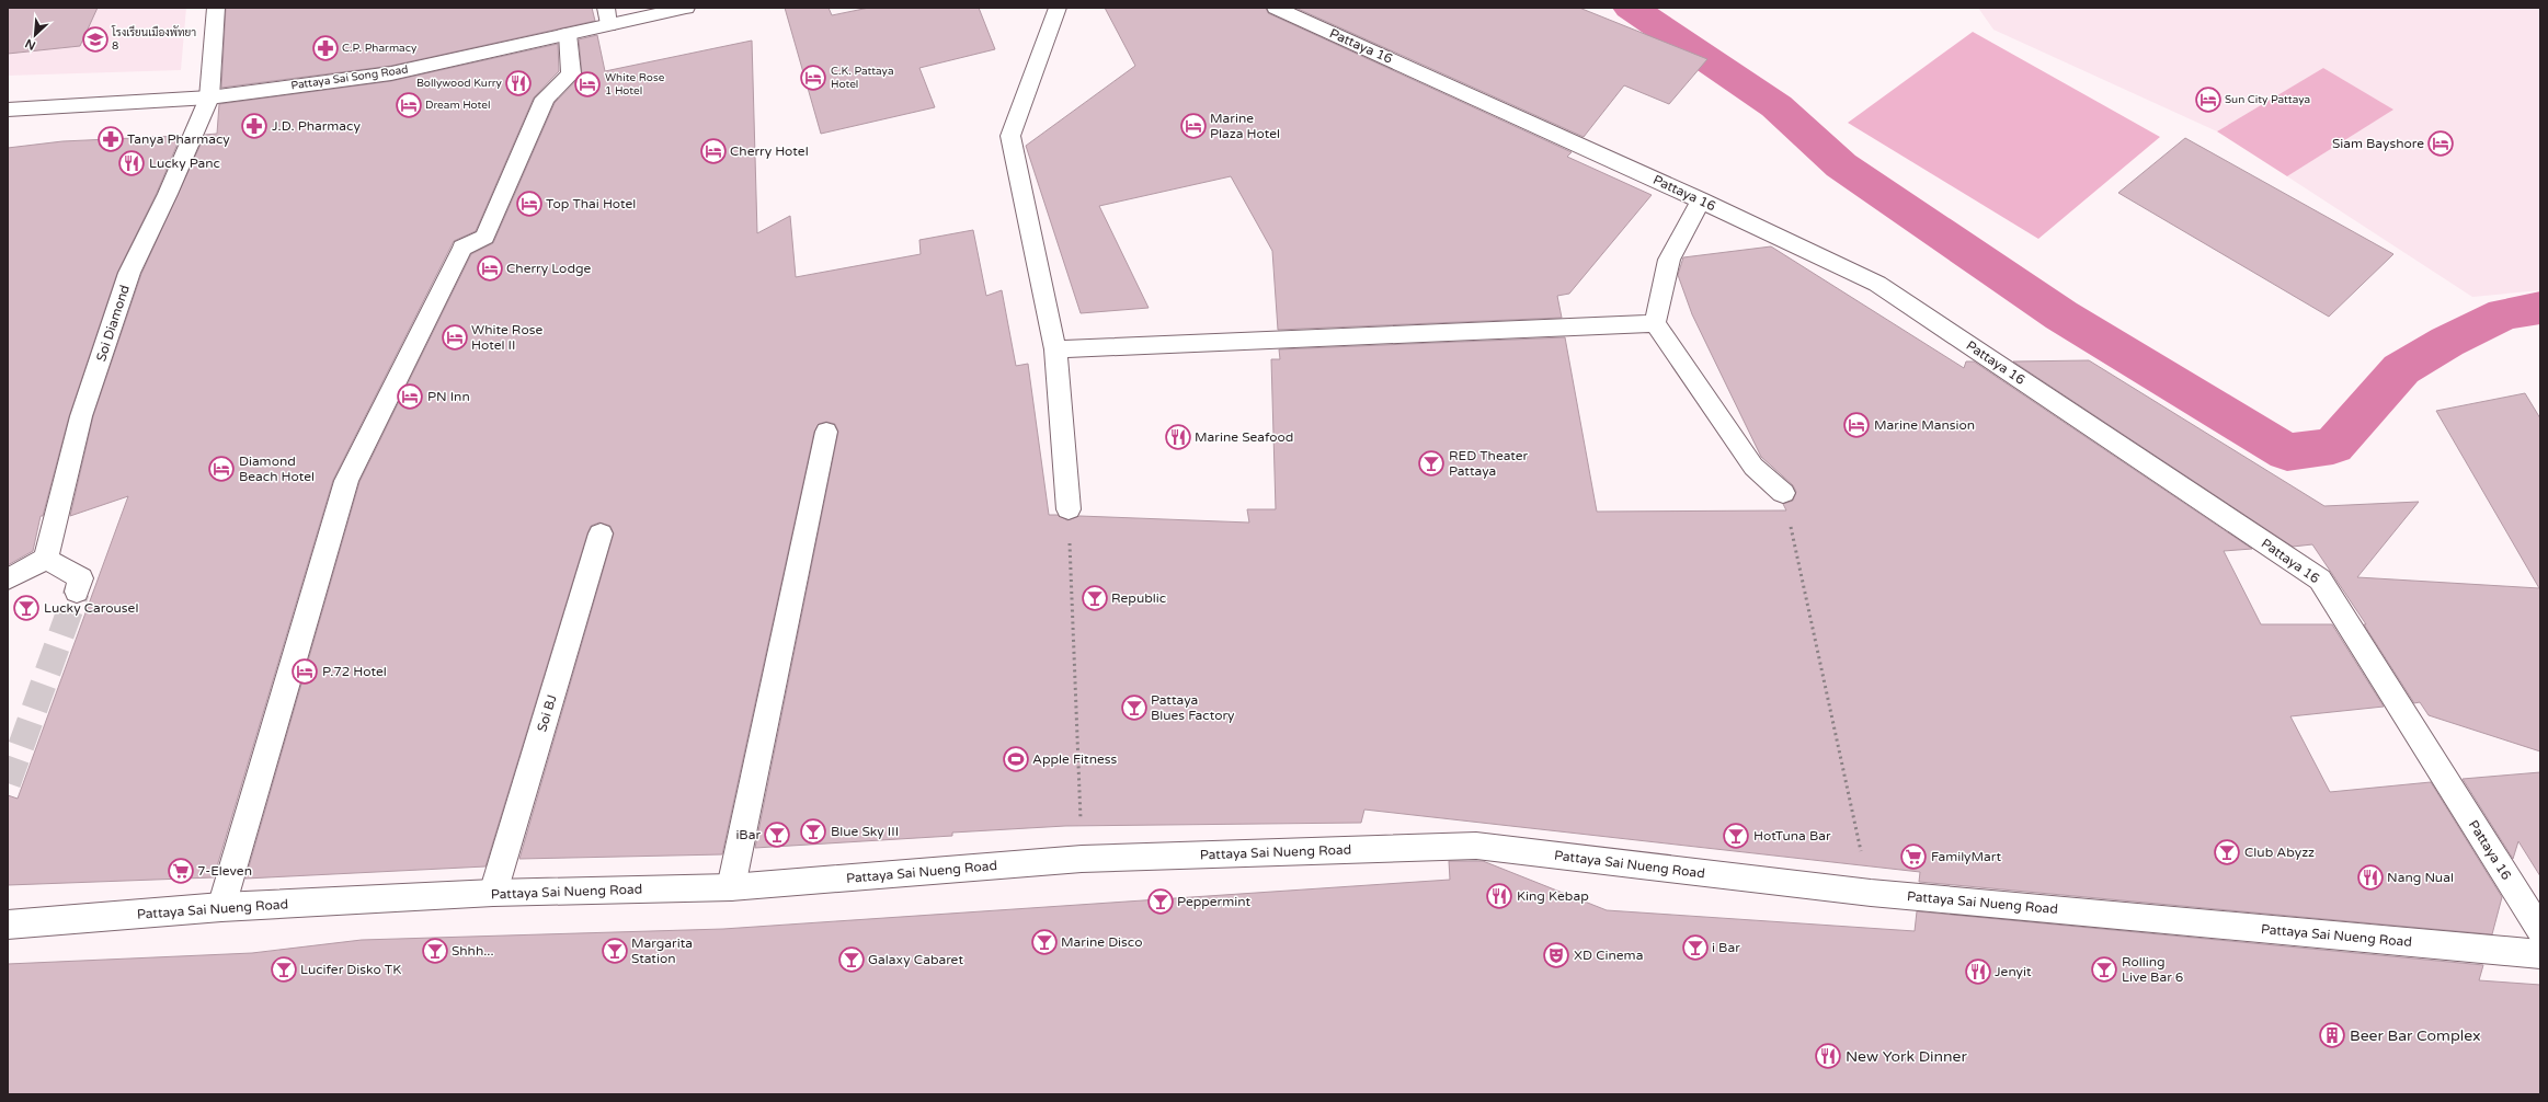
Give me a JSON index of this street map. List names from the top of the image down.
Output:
{
  "streets": {
    "street": [
      "Pattaya 16",
      "Pattaya Sai Song Road",
      "Soi Diamond",
      "Soi BJ",
      "Pattaya Sai Nueng Road"
    ]
  },
  "crossings": [
    ["Pattaya Sai Song Road", "Soi Diamond"],
    ["Soi BJ", "Pattaya Sai Nueng Road"]
  ],
  "places": {
    "school or university": ["โรงเรียนเมืองพัทยา 8"],
    "pharmacy": ["C.P. Pharmacy", "J.D. Pharmacy", "Tanya Pharmacy"],
    "hotel": [
      "C.K. Pattaya Hotel",
      "White Rose 1 Hotel",
      "Sun City Pattaya",
      "Dream Hotel",
      "Marine Plaza Hotel",
      "Siam Bayshore",
      "Cherry Hotel",
      "Top Thai Hotel",
      "Cherry Lodge",
      "White Rose Hotel II",
      "PN Inn",
      "Marine Mansion",
      "Diamond Beach Hotel",
      "P.72 Hotel"
    ],
    "restaurant": [
      "Bollywood Kurry",
      "Lucky Panc",
      "Marine Seafood",
      "Nang Nual",
      "King Kebap",
      "Jenyit",
      "New York Dinner"
    ],
    "bar": [
      "RED Theater Pattaya",
      "Republic",
      "Lucky Carousel",
      "Pattaya Blues Factory",
      "Blue Sky III",
      "iBar",
      "HotTuna Bar",
      "Club Abyzz",
      "Peppermint",
      "Marine Disco",
      "i Bar",
      "Shhh...",
      "Margarita Station",
      "Galaxy Cabaret",
      "Lucifer Disko TK",
      "Rolling Live Bar 6"
    ],
    "sports": ["Apple Fitness"],
    "supermarket": ["FamilyMart", "7-Eleven"],
    "theatre": ["XD Cinema"],
    "building": ["Beer Bar Complex"]
  },
  "north": "bottom left"
}
